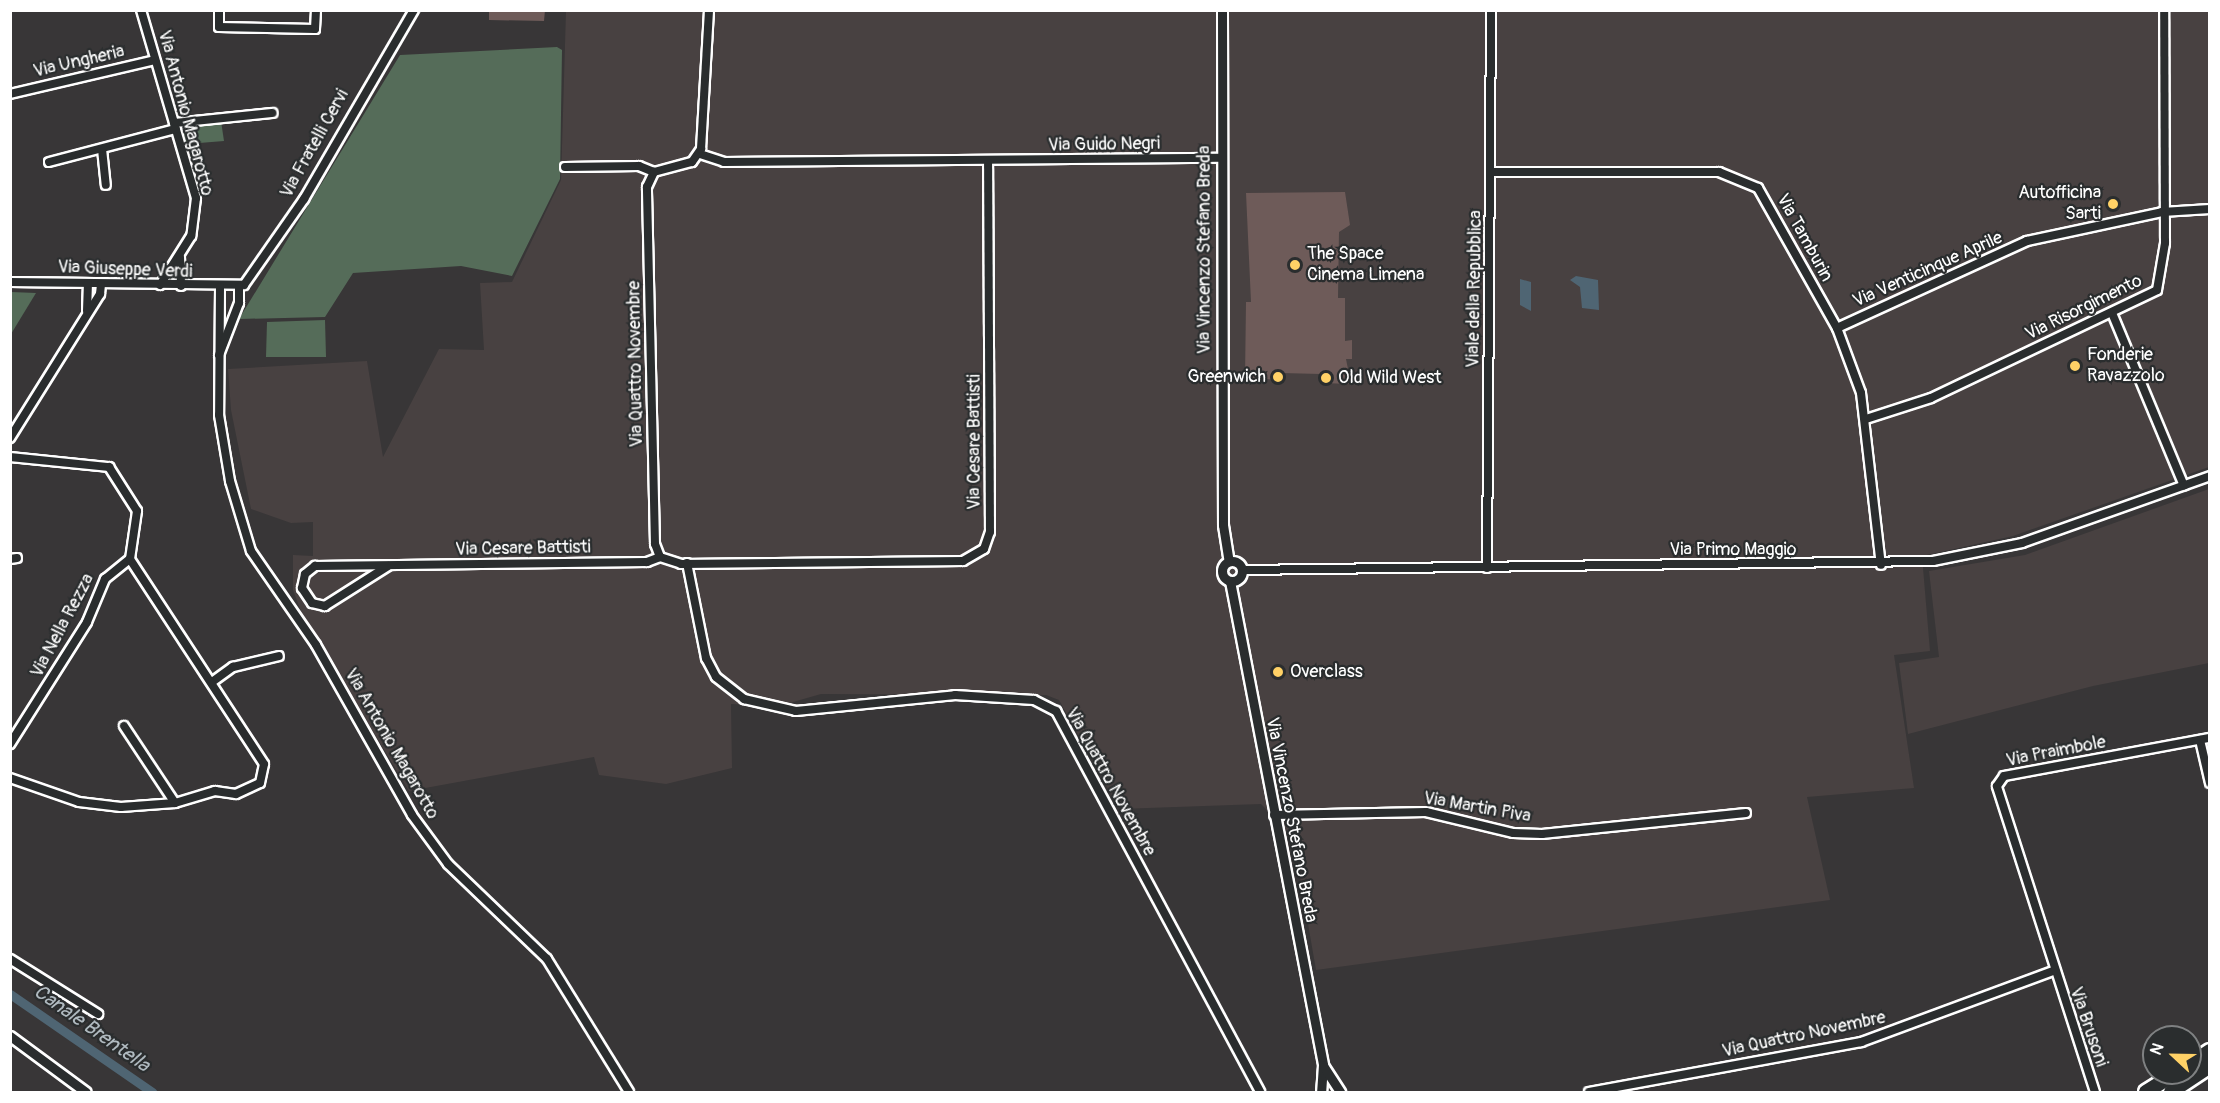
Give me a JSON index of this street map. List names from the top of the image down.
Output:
{
  "streets": {
    "street": [
      "Via Ungheria",
      "Via Antonio Magarotto",
      "Via Fratelli Cervi",
      "Via Guido Negri",
      "Via Tamburin",
      "Via Vincenzo Stefano Breda",
      "Via Giuseppe Verdi",
      "Via Venticinque Aprile",
      "Viale della Repubblica",
      "Via Risorgimento",
      "Via Quattro Novembre",
      "Via Cesare Battisti",
      "Via Primo Maggio",
      "Via Nella Rezza",
      "Via Praimbole",
      "Via Martin Piva",
      "Via Brusoni"
    ]
  },
  "crossings": [
    ["Via Ungheria", "Via Antonio Magarotto"],
    ["Via Antonio Magarotto", "Via Fratelli Cervi"],
    ["Via Antonio Magarotto", "Via Giuseppe Verdi"],
    ["Via Fratelli Cervi", "Via Giuseppe Verdi"],
    ["Via Guido Negri", "Via Vincenzo Stefano Breda"],
    ["Via Guido Negri", "Via Cesare Battisti"],
    ["Via Tamburin", "Via Venticinque Aprile"],
    ["Via Tamburin", "Viale della Repubblica"],
    ["Via Tamburin", "Via Risorgimento"],
    ["Via Tamburin", "Via Primo Maggio"],
    ["Via Vincenzo Stefano Breda", "Via Martin Piva"],
    ["Via Venticinque Aprile", "Via Risorgimento"],
    ["Viale della Repubblica", "Via Primo Maggio"],
    ["Via Quattro Novembre", "Via Cesare Battisti"],
    ["Via Quattro Novembre", "Via Praimbole"],
    ["Via Quattro Novembre", "Via Brusoni"],
    ["Via Praimbole", "Via Brusoni"]
  ],
  "water": ["Canale Brentella"],
  "places": [
    "Autofficina Sarti",
    "The Space Cinema Limena",
    "Fonderie Ravazzolo",
    "Greenwich",
    "Old Wild West",
    "Overclass"
  ],
  "north": "left"
}
